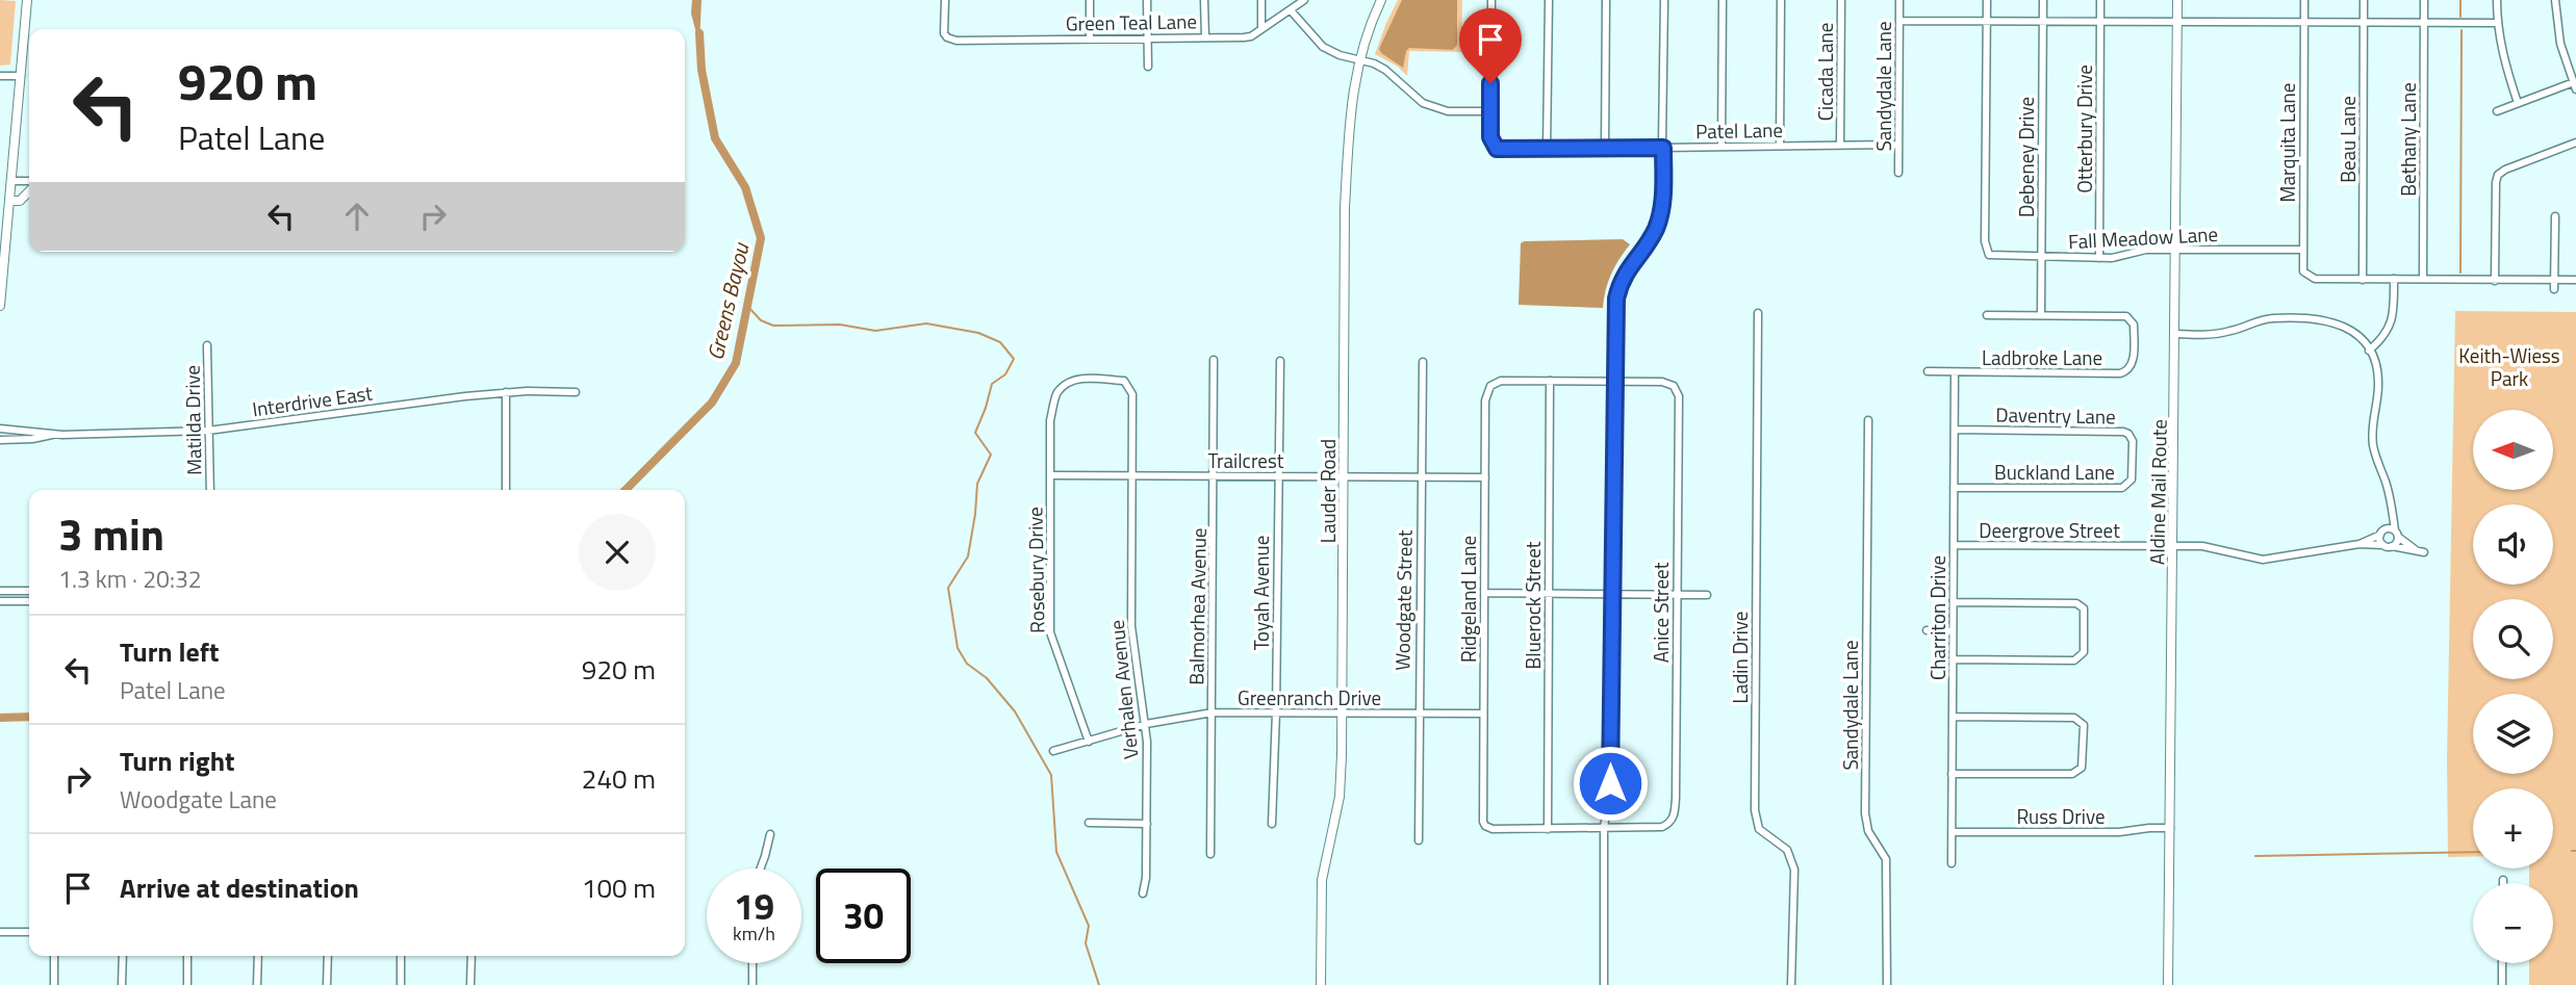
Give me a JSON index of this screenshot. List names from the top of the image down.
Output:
{
  "streets": {
    "main road": ["Lauder Road", "Aldine Mail Route"],
    "street": [
      "Green Teal Lane",
      "Cicada Lane",
      "Sandydale Lane",
      "Otterbury Drive",
      "Patel Lane",
      "Beau Lane",
      "Bethany Lane",
      "Marquita Lane",
      "Debeney Drive",
      "Fall Meadow Lane",
      "Ladbroke Lane",
      "Interdrive East",
      "Daventry Lane",
      "Matilda Drive",
      "Trailcrest",
      "Buckland Lane",
      "Deergrove Street",
      "Rosebury Drive",
      "Toyah Avenue",
      "Ridgeland Lane",
      "Woodgate Street",
      "Bluerock Street",
      "Balmorhea Avenue",
      "Anice Street",
      "Charriton Drive",
      "Ladin Drive",
      "Verhalen Avenue",
      "Greenranch Drive",
      "Russ Drive"
    ]
  },
  "crossings": [
    ["Cicada Lane", "Patel Lane"],
    ["Sandydale Lane", "Patel Lane"],
    ["Otterbury Drive", "Fall Meadow Lane"],
    ["Beau Lane", "Marquita Lane"],
    ["Marquita Lane", "Fall Meadow Lane"],
    ["Debeney Drive", "Fall Meadow Lane"],
    ["Debeney Drive", "Ladbroke Lane"],
    ["Fall Meadow Lane", "Aldine Mail Route"],
    ["Ladbroke Lane", "Charriton Drive"],
    ["Interdrive East", "Matilda Drive"],
    ["Daventry Lane", "Buckland Lane"],
    ["Daventry Lane", "Charriton Drive"],
    ["Trailcrest", "Lauder Road"],
    ["Trailcrest", "Rosebury Drive"],
    ["Trailcrest", "Toyah Avenue"],
    ["Trailcrest", "Ridgeland Lane"],
    ["Trailcrest", "Woodgate Street"],
    ["Trailcrest", "Balmorhea Avenue"],
    ["Trailcrest", "Verhalen Avenue"],
    ["Buckland Lane", "Charriton Drive"],
    ["Lauder Road", "Greenranch Drive"],
    ["Aldine Mail Route", "Deergrove Street"],
    ["Aldine Mail Route", "Russ Drive"],
    ["Deergrove Street", "Charriton Drive"],
    ["Rosebury Drive", "Verhalen Avenue"],
    ["Rosebury Drive", "Greenranch Drive"],
    ["Toyah Avenue", "Greenranch Drive"],
    ["Ridgeland Lane", "Bluerock Street"],
    ["Ridgeland Lane", "Greenranch Drive"],
    ["Woodgate Street", "Greenranch Drive"],
    ["Balmorhea Avenue", "Greenranch Drive"],
    ["Charriton Drive", "Russ Drive"],
    ["Verhalen Avenue", "Greenranch Drive"]
  ],
  "water": ["Greens Bayou"],
  "parks": ["Keith-Wiess Park"],
  "north": "left",
  "page": {
    "turn": ["920 m", "Patel Lane"],
    "map_buttons": ["+", "−"],
    "heading": ["3 min", "1.3 km · 20:32"],
    "list": [
      {
        "name": "Turn left",
        "note": "Patel Lane",
        "value": "920 m"
      },
      {
        "name": "Turn right",
        "note": "Woodgate Lane",
        "value": "240 m"
      },
      {
        "name": "Arrive at destination",
        "value": "100 m"
      }
    ],
    "speed": "19 km/h",
    "limit": "30"
  }
}
